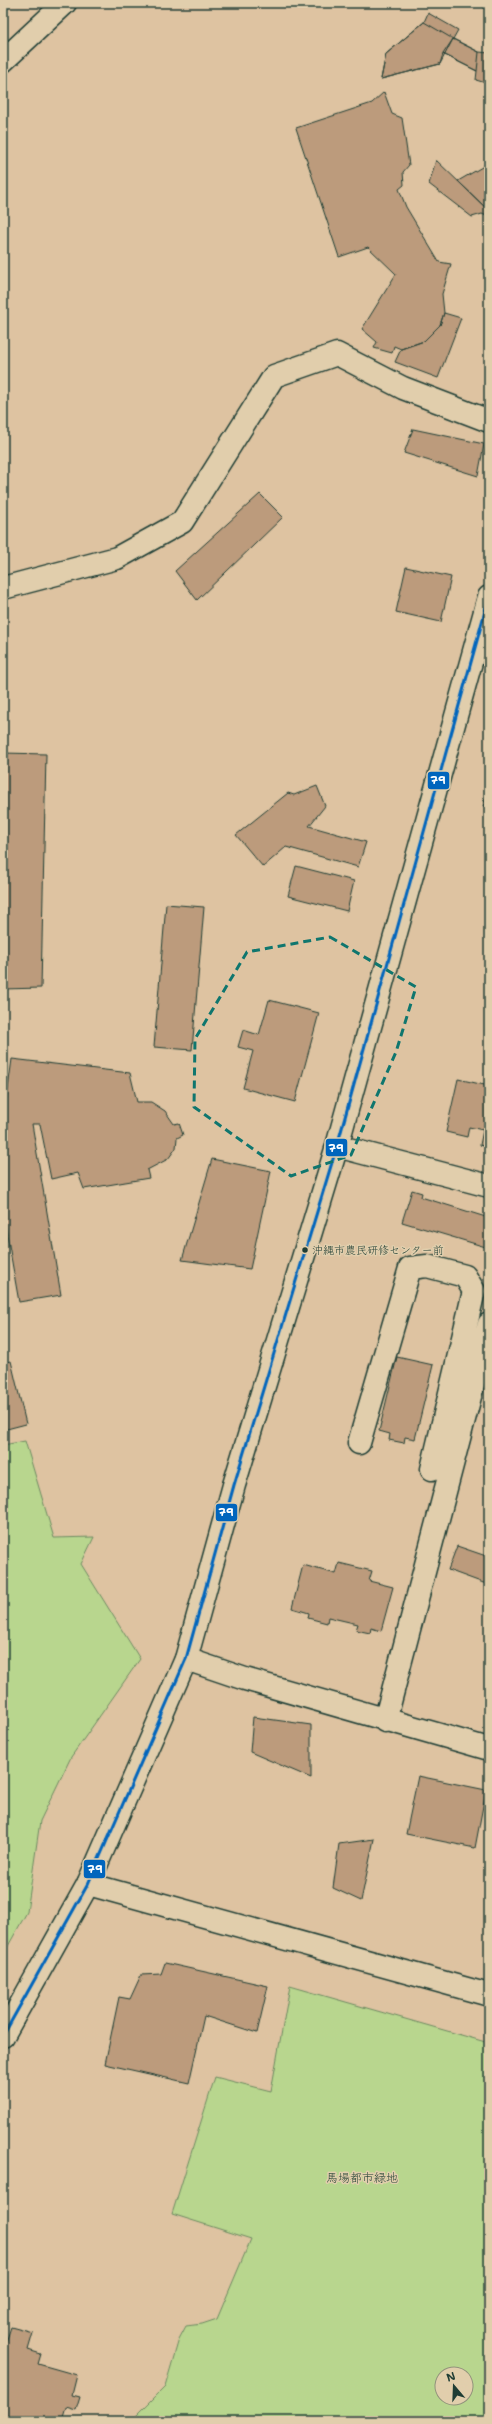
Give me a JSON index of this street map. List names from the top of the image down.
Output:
{
  "parks": ["馬場都市緑地"],
  "places": ["沖縄市農民研修センター前"],
  "lines": ["transit line 79"],
  "north": "top"
}
